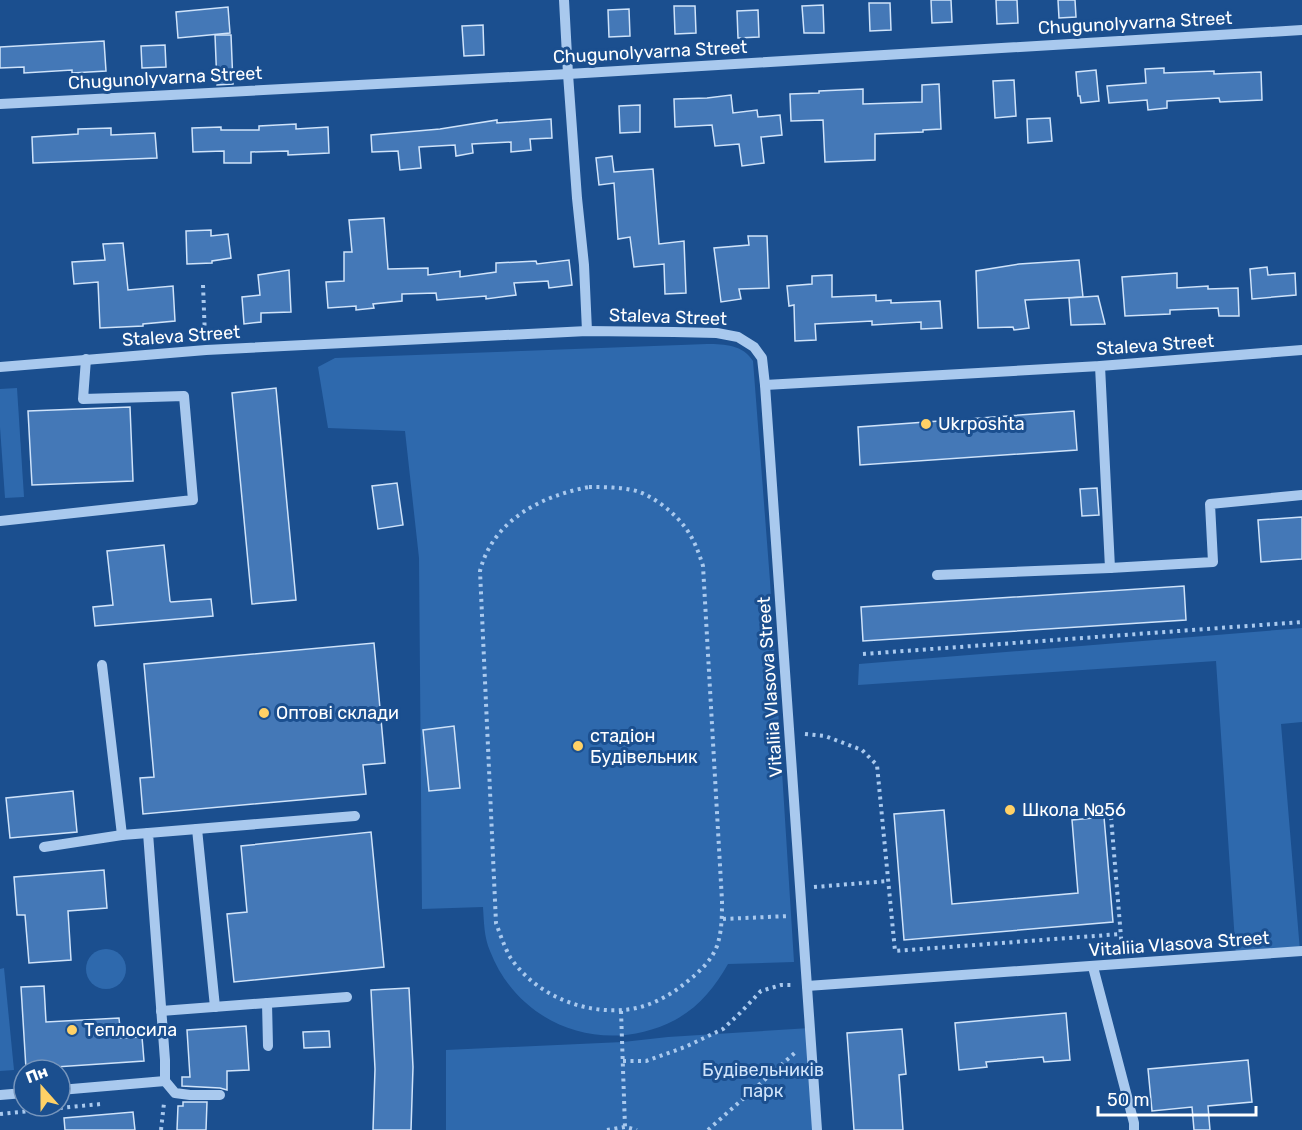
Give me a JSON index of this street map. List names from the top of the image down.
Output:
{
  "streets": {
    "street": ["Chugunolyvarna Street", "Staleva Street", "Vitaliia Vlasova Street"]
  },
  "crossings": [
    ["Staleva Street", "Vitaliia Vlasova Street"]
  ],
  "parks": ["Будівельників парк"],
  "places": [
    "Ukrposhta",
    "Оптові склади",
    "стадіон Будівельник",
    "Школа №56",
    "Теплосила"
  ],
  "scale_bar": "50 m",
  "north": "top"
}
